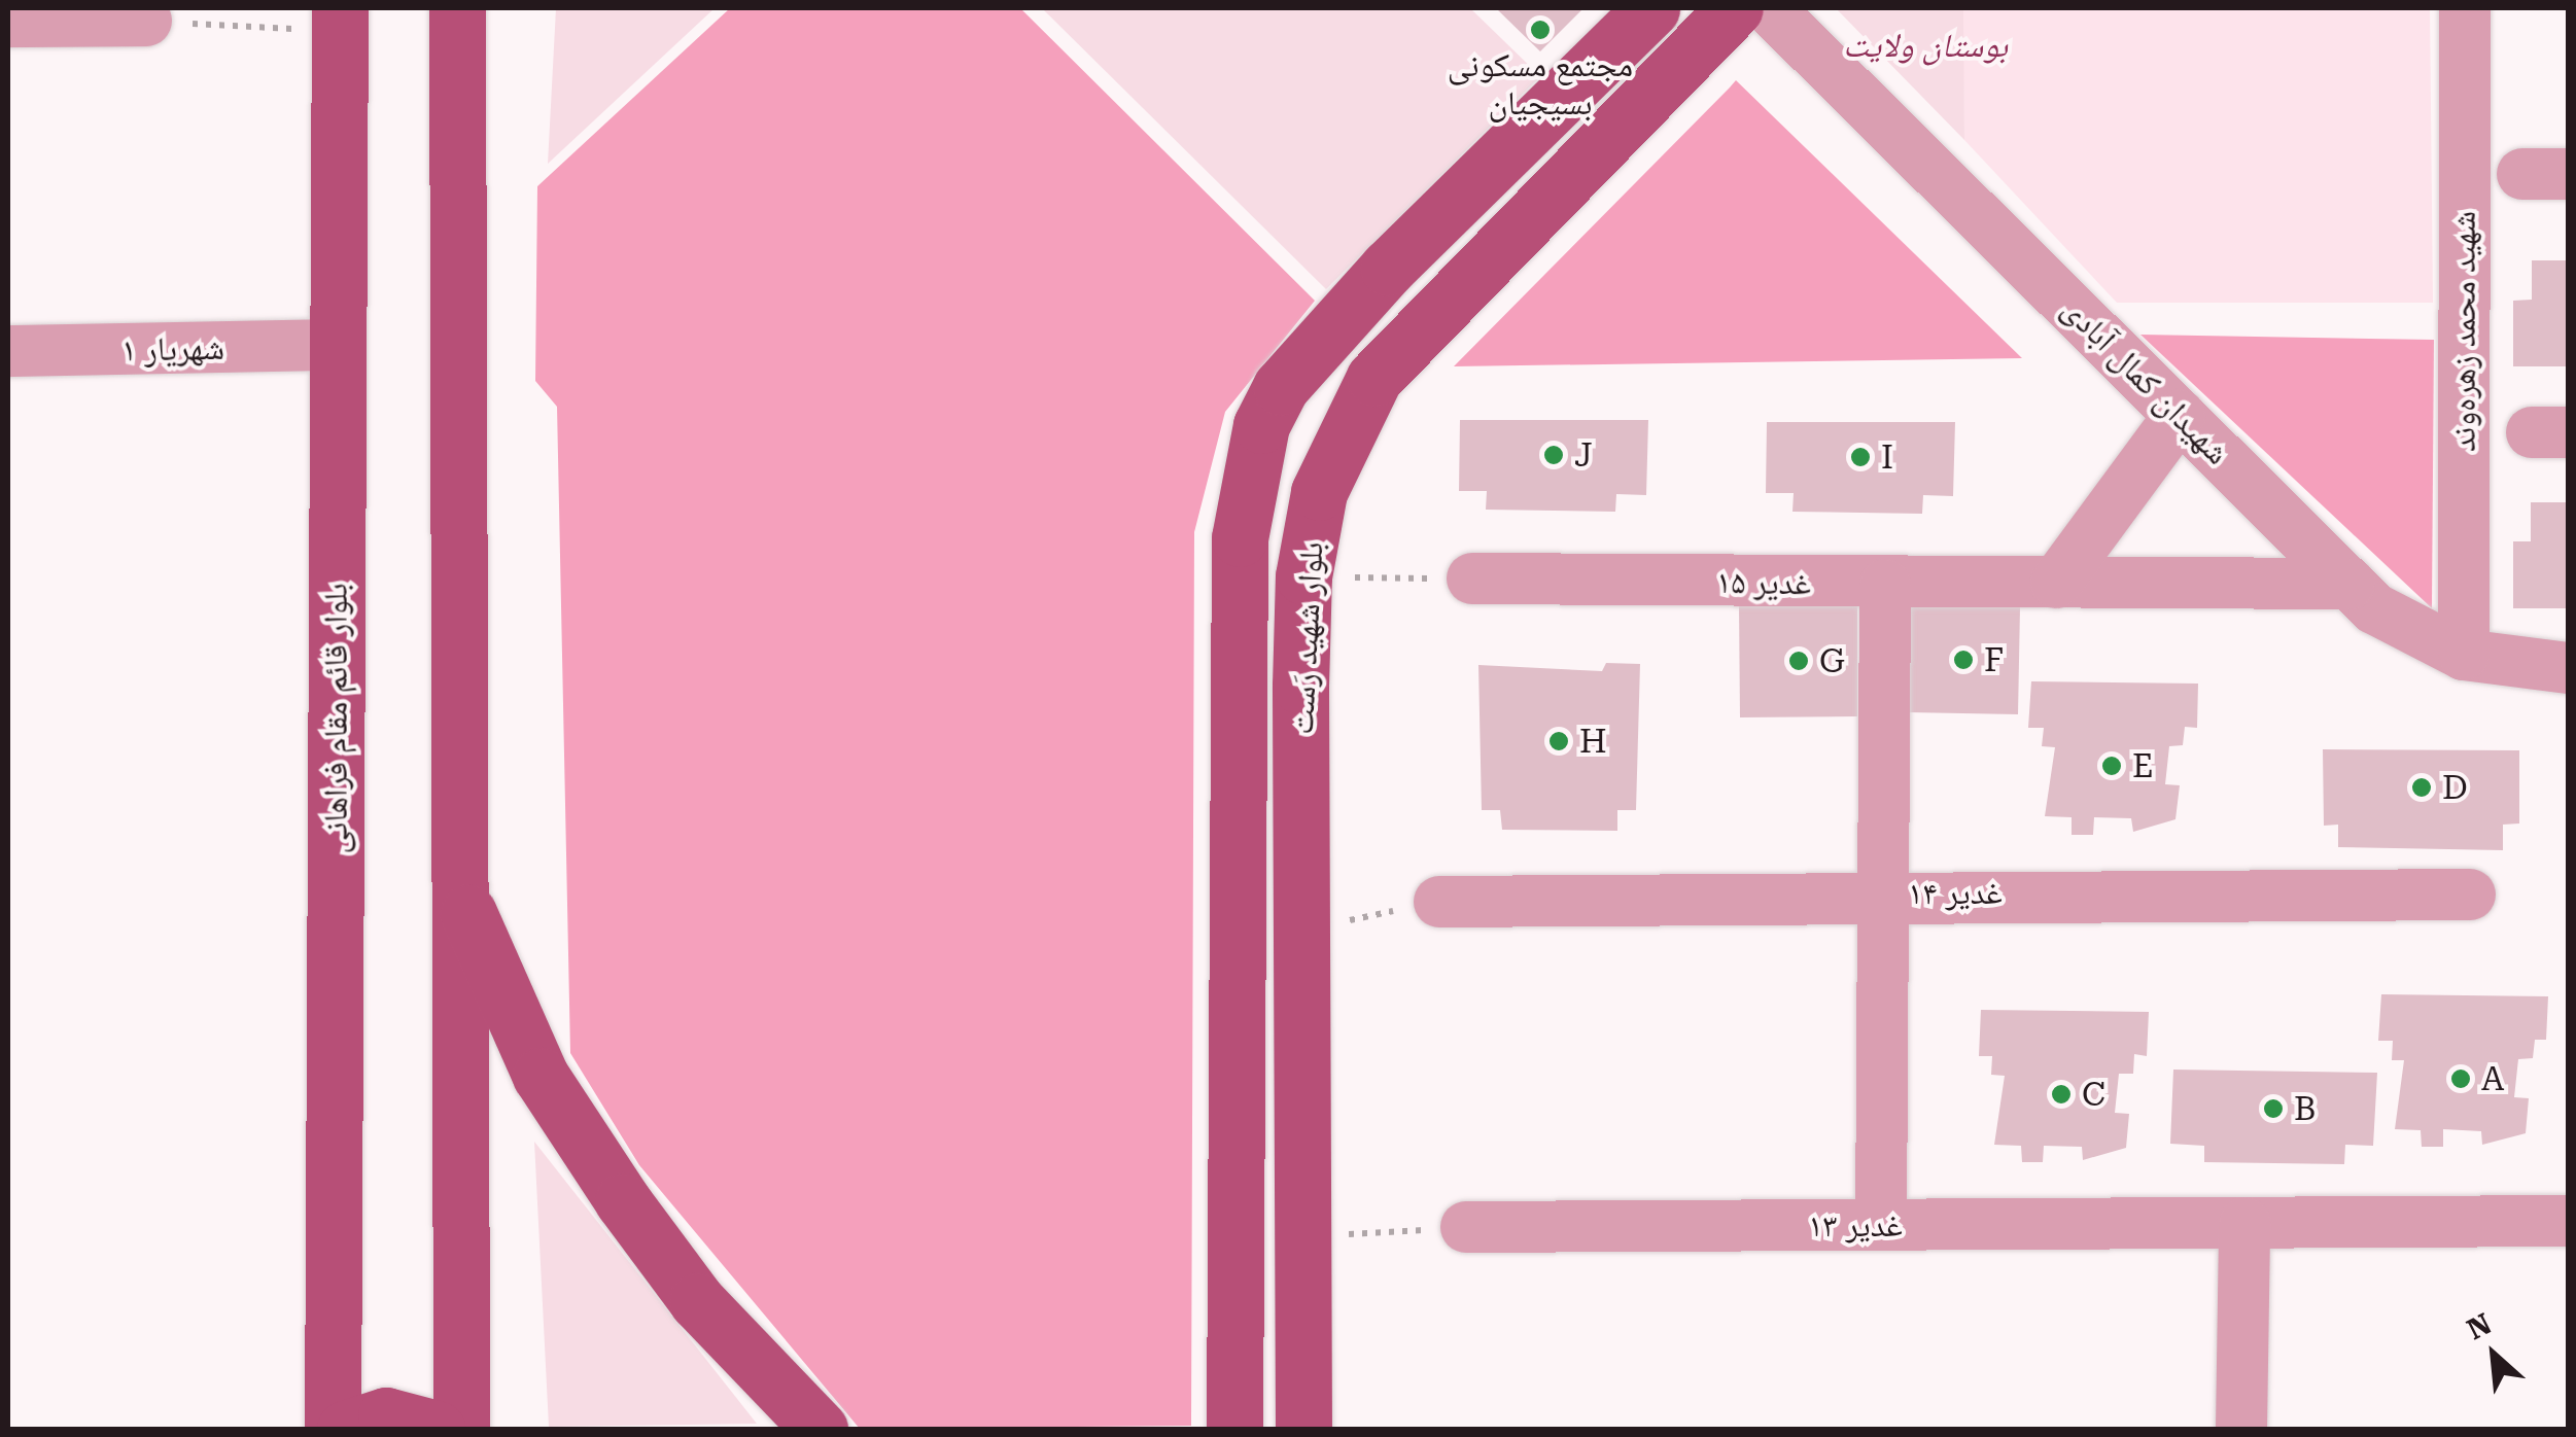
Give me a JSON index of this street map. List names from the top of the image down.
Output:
{
  "streets": {
    "main road": ["بلوار شهید رَست", "بلوار قائم مقام فراهانی"],
    "street": [
      "شهید محمد زهره‌وند",
      "شهریار ۱",
      "شهیدان کمال آبادی",
      "غدیر ۱۵",
      "غدیر ۱۴",
      "غدیر ۱۳"
    ]
  },
  "crossings": [
    ["شهید محمد زهره‌وند", "شهیدان کمال آبادی"],
    ["شهریار ۱", "بلوار قائم مقام فراهانی"],
    ["شهیدان کمال آبادی", "غدیر ۱۵"]
  ],
  "parks": ["بوستان ولایت"],
  "places": [
    "مجتمع مسکونی بسیجیان",
    "J",
    "I",
    "F",
    "G",
    "H",
    "E",
    "D",
    "A",
    "C",
    "B"
  ],
  "north": "top left"
}
